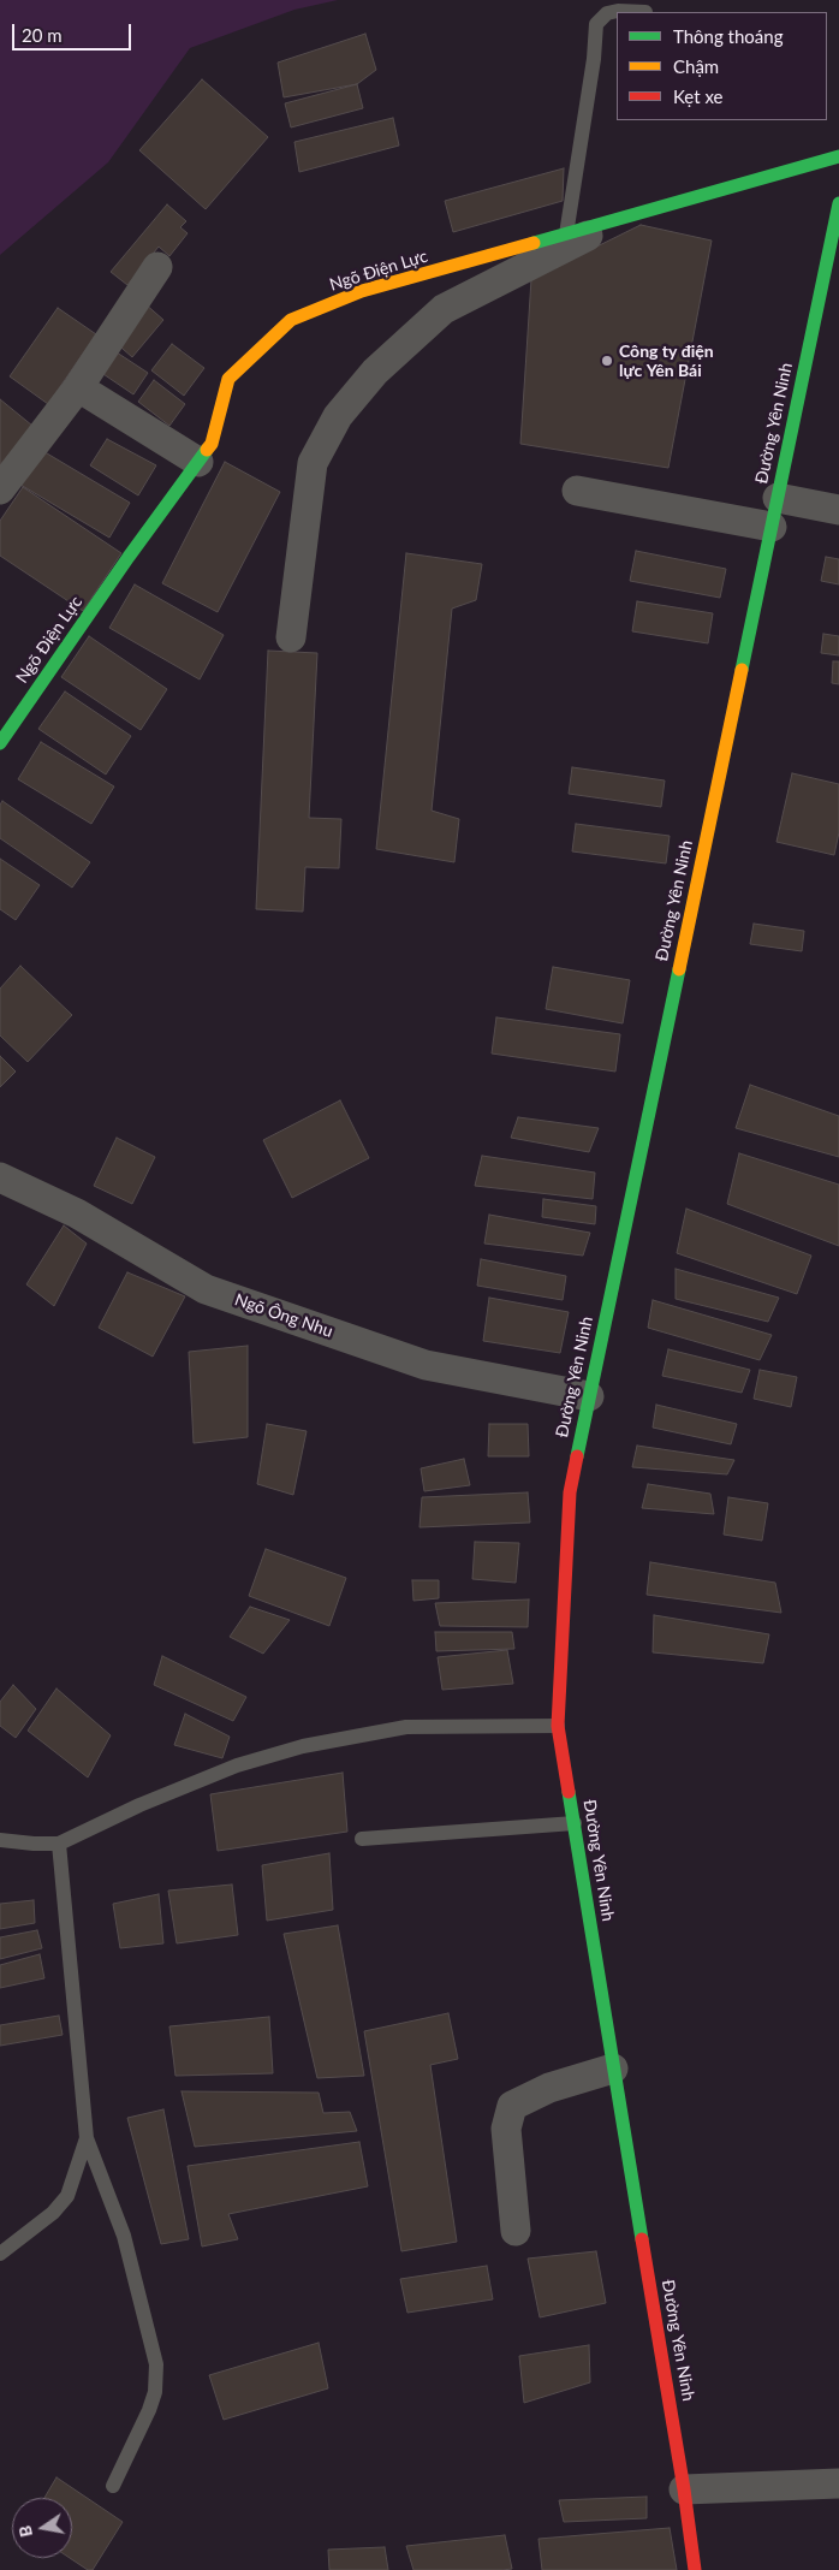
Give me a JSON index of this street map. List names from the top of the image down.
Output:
{
  "streets": {
    "main road": ["Ngõ Điện Lực", "Đường Yên Ninh"],
    "street": ["Ngõ Ông Nhu"]
  },
  "crossings": [
    ["Đường Yên Ninh", "Ngõ Ông Nhu"]
  ],
  "places": ["Công ty điện lực Yên Bái"],
  "legend": ["Thông thoáng", "Chậm", "Kẹt xe"],
  "scale_bar": "20 m",
  "north": "left"
}
